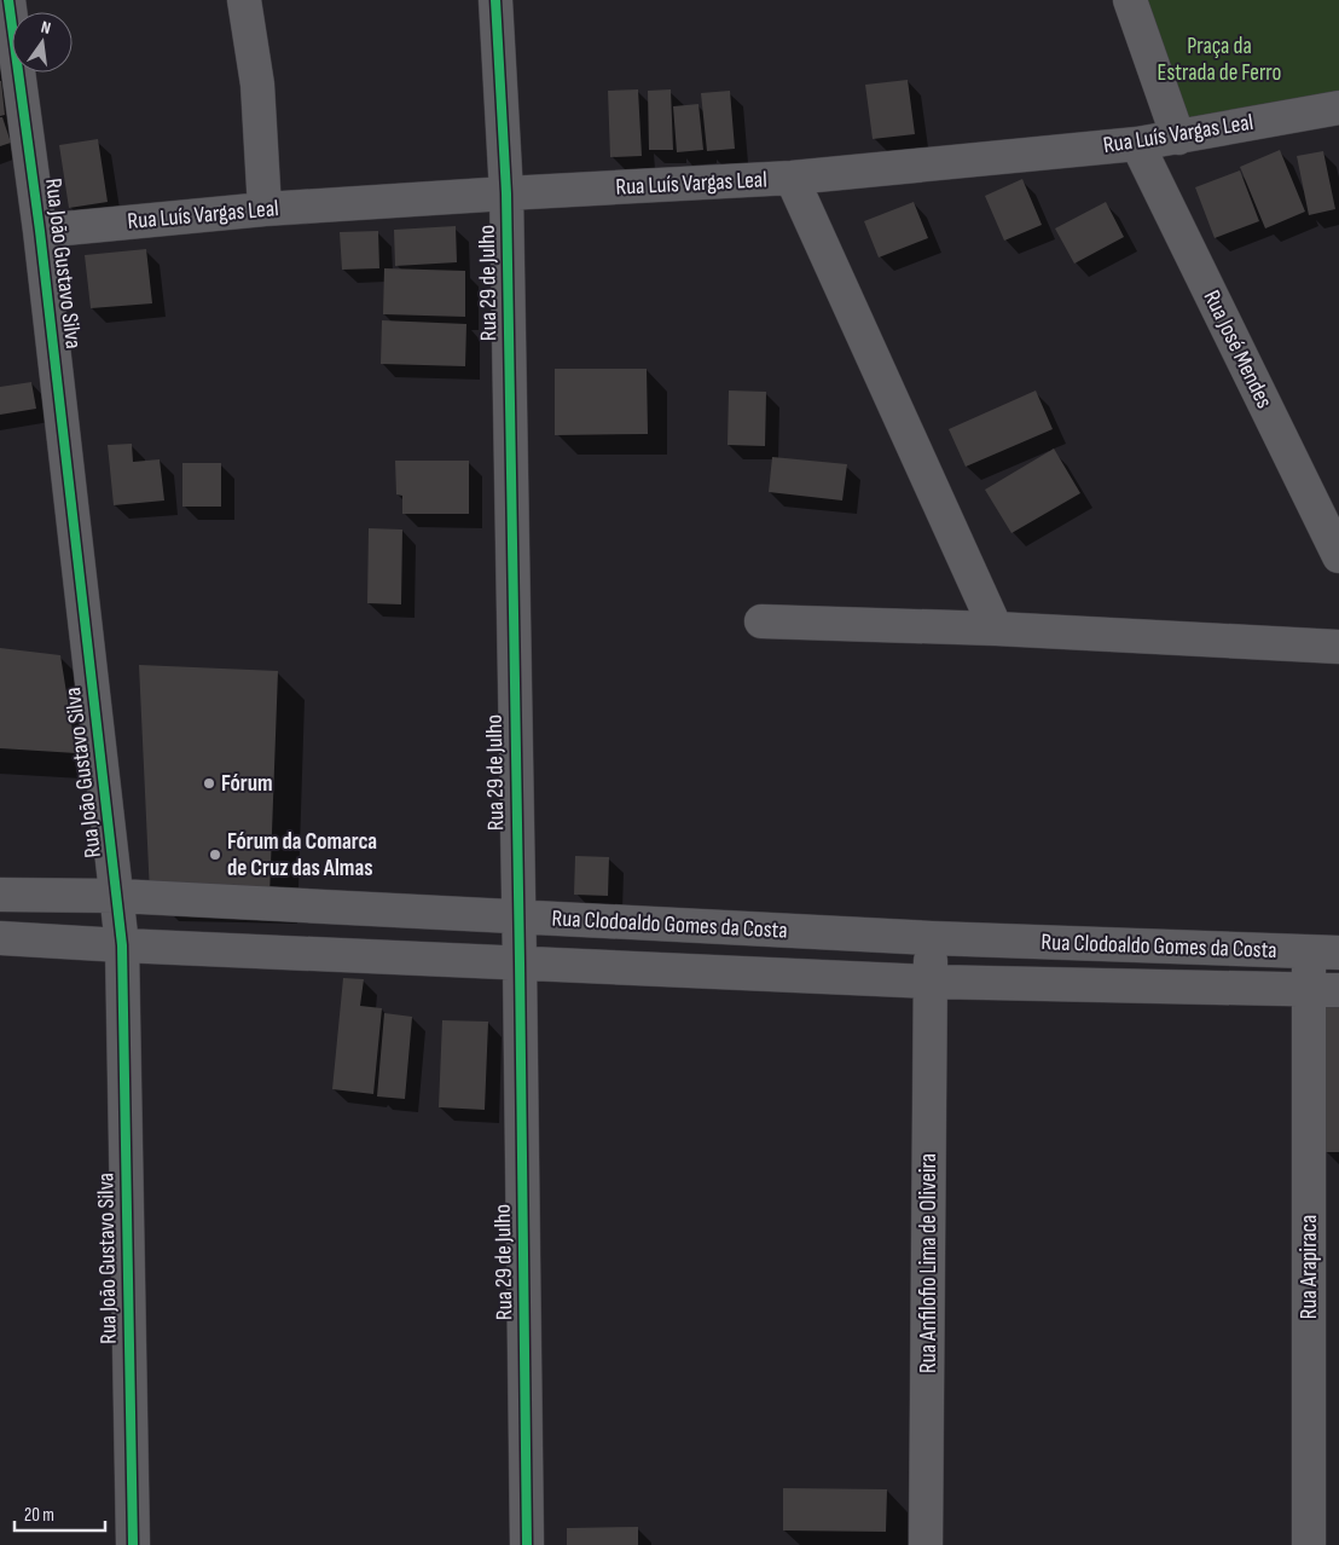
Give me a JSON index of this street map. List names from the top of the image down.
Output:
{
  "streets": {
    "street": [
      "Rua Luís Vargas Leal",
      "Rua João Gustavo Silva",
      "Rua 29 de Julho",
      "Rua José Mendes",
      "Rua Clodoaldo Gomes da Costa",
      "Rua Anfilofio Lima de Oliveira",
      "Rua Arapiraca"
    ]
  },
  "crossings": [
    ["Rua Luís Vargas Leal", "Rua João Gustavo Silva"],
    ["Rua Luís Vargas Leal", "Rua 29 de Julho"],
    ["Rua Luís Vargas Leal", "Rua José Mendes"],
    ["Rua João Gustavo Silva", "Rua Clodoaldo Gomes da Costa"],
    ["Rua 29 de Julho", "Rua Clodoaldo Gomes da Costa"],
    ["Rua Clodoaldo Gomes da Costa", "Rua Anfilofio Lima de Oliveira"],
    ["Rua Clodoaldo Gomes da Costa", "Rua Arapiraca"]
  ],
  "parks": ["Praça da Estrada de Ferro"],
  "places": ["Fórum", "Fórum da Comarca de Cruz das Almas"],
  "scale_bar": "20 m",
  "north": "top"
}
